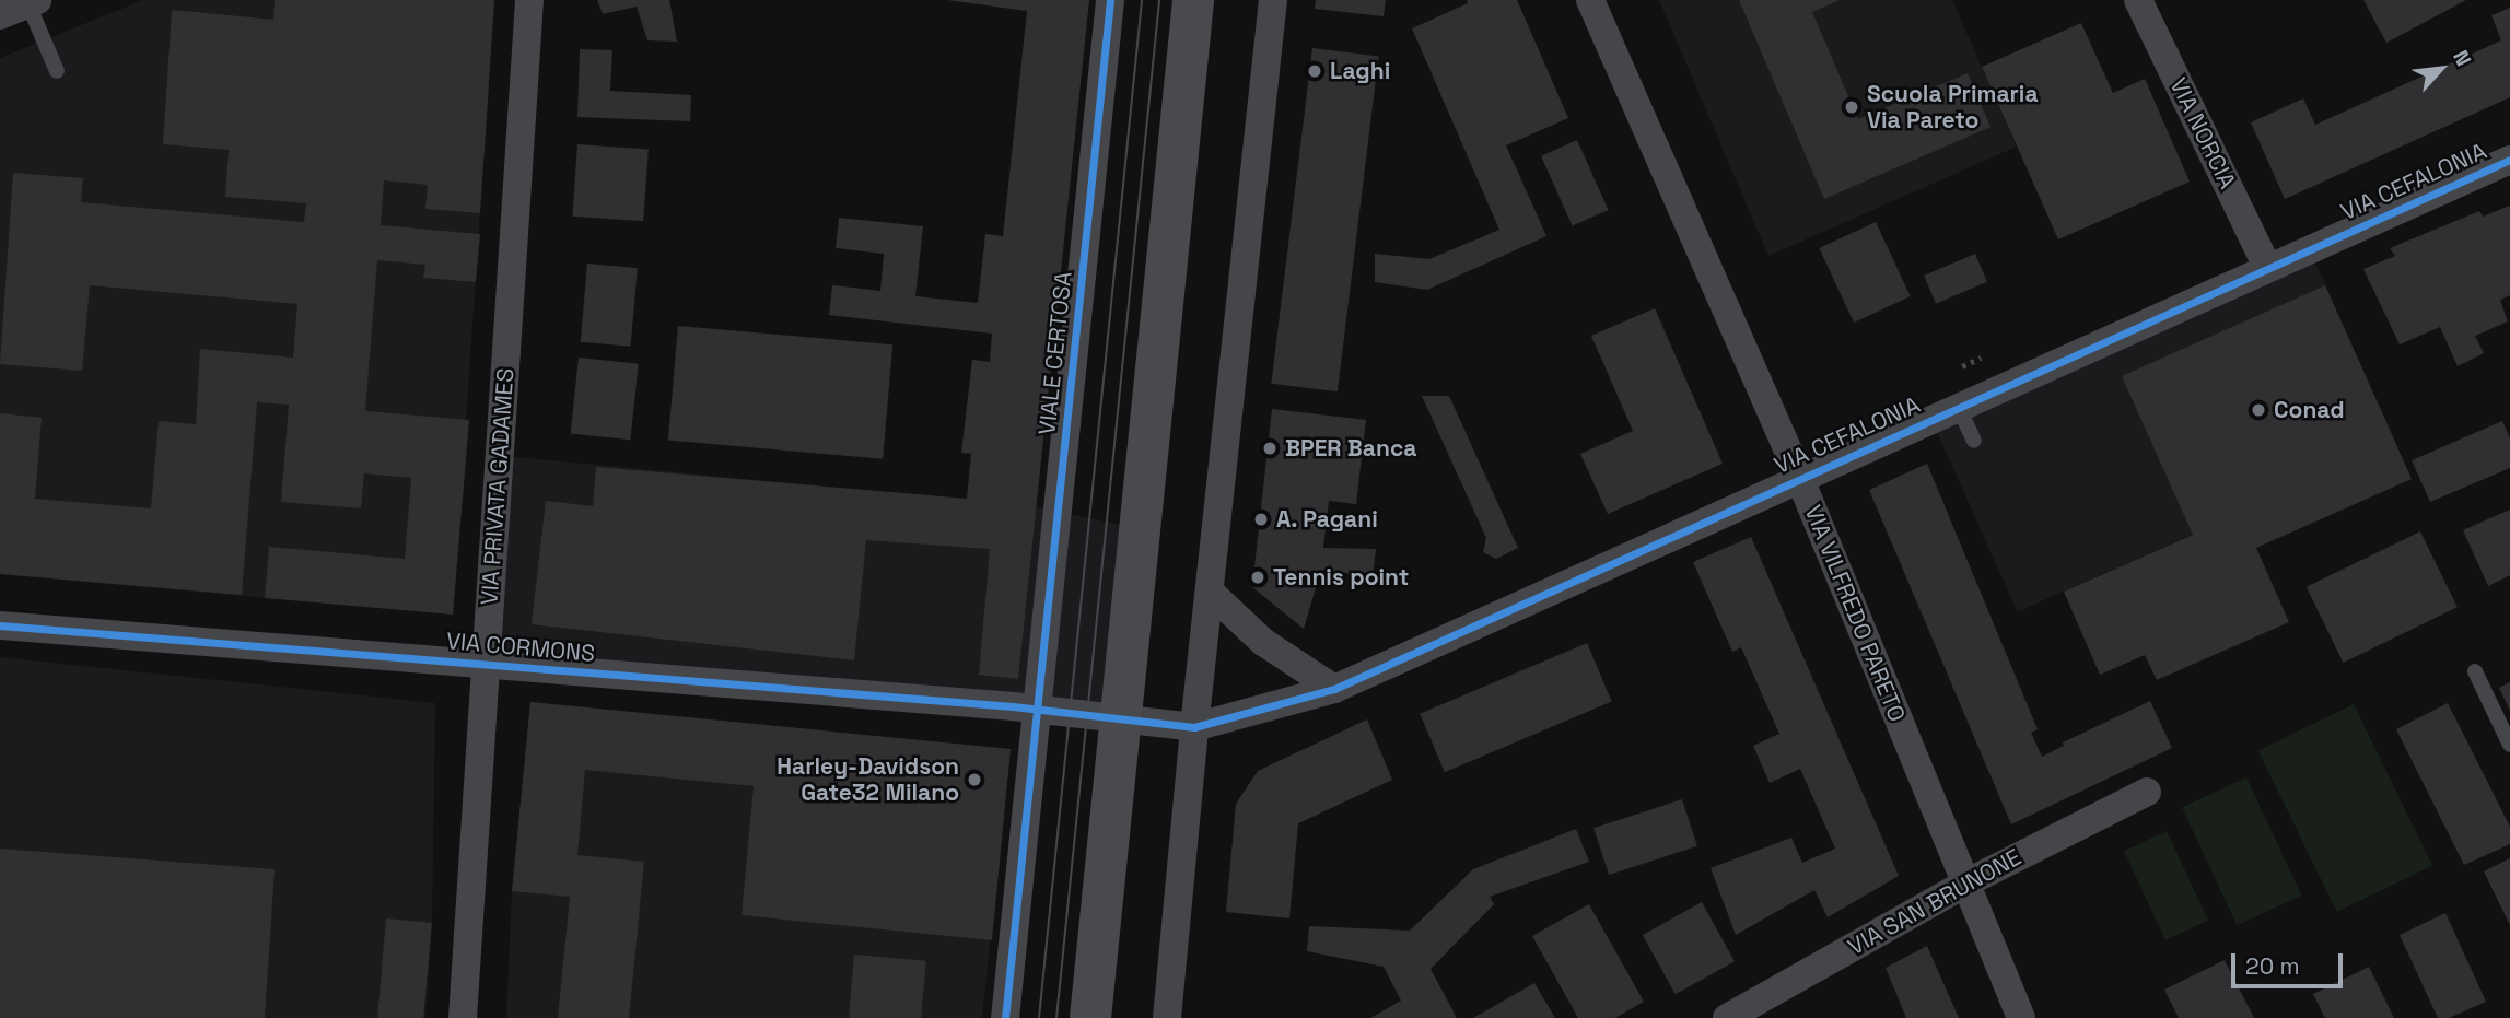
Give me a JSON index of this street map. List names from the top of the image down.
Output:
{
  "streets": {
    "street": [
      "VIA NORCIA",
      "VIA CEFALONIA",
      "VIALE CERTOSA",
      "VIA PRIVATA GADAMES",
      "VIA VILFREDO PARETO",
      "VIA CORMONS",
      "VIA SAN BRUNONE"
    ]
  },
  "crossings": [
    ["VIA NORCIA", "VIA CEFALONIA"],
    ["VIA CEFALONIA", "VIA VILFREDO PARETO"],
    ["VIALE CERTOSA", "VIA CORMONS"],
    ["VIA PRIVATA GADAMES", "VIA CORMONS"],
    ["VIA VILFREDO PARETO", "VIA SAN BRUNONE"]
  ],
  "places": [
    "Laghi",
    "Scuola Primaria Via Pareto",
    "Conad",
    "BPER Banca",
    "A. Pagani",
    "Tennis point",
    "Harley-Davidson Gate32 Milano"
  ],
  "scale_bar": "20 m",
  "north": "top right"
}
